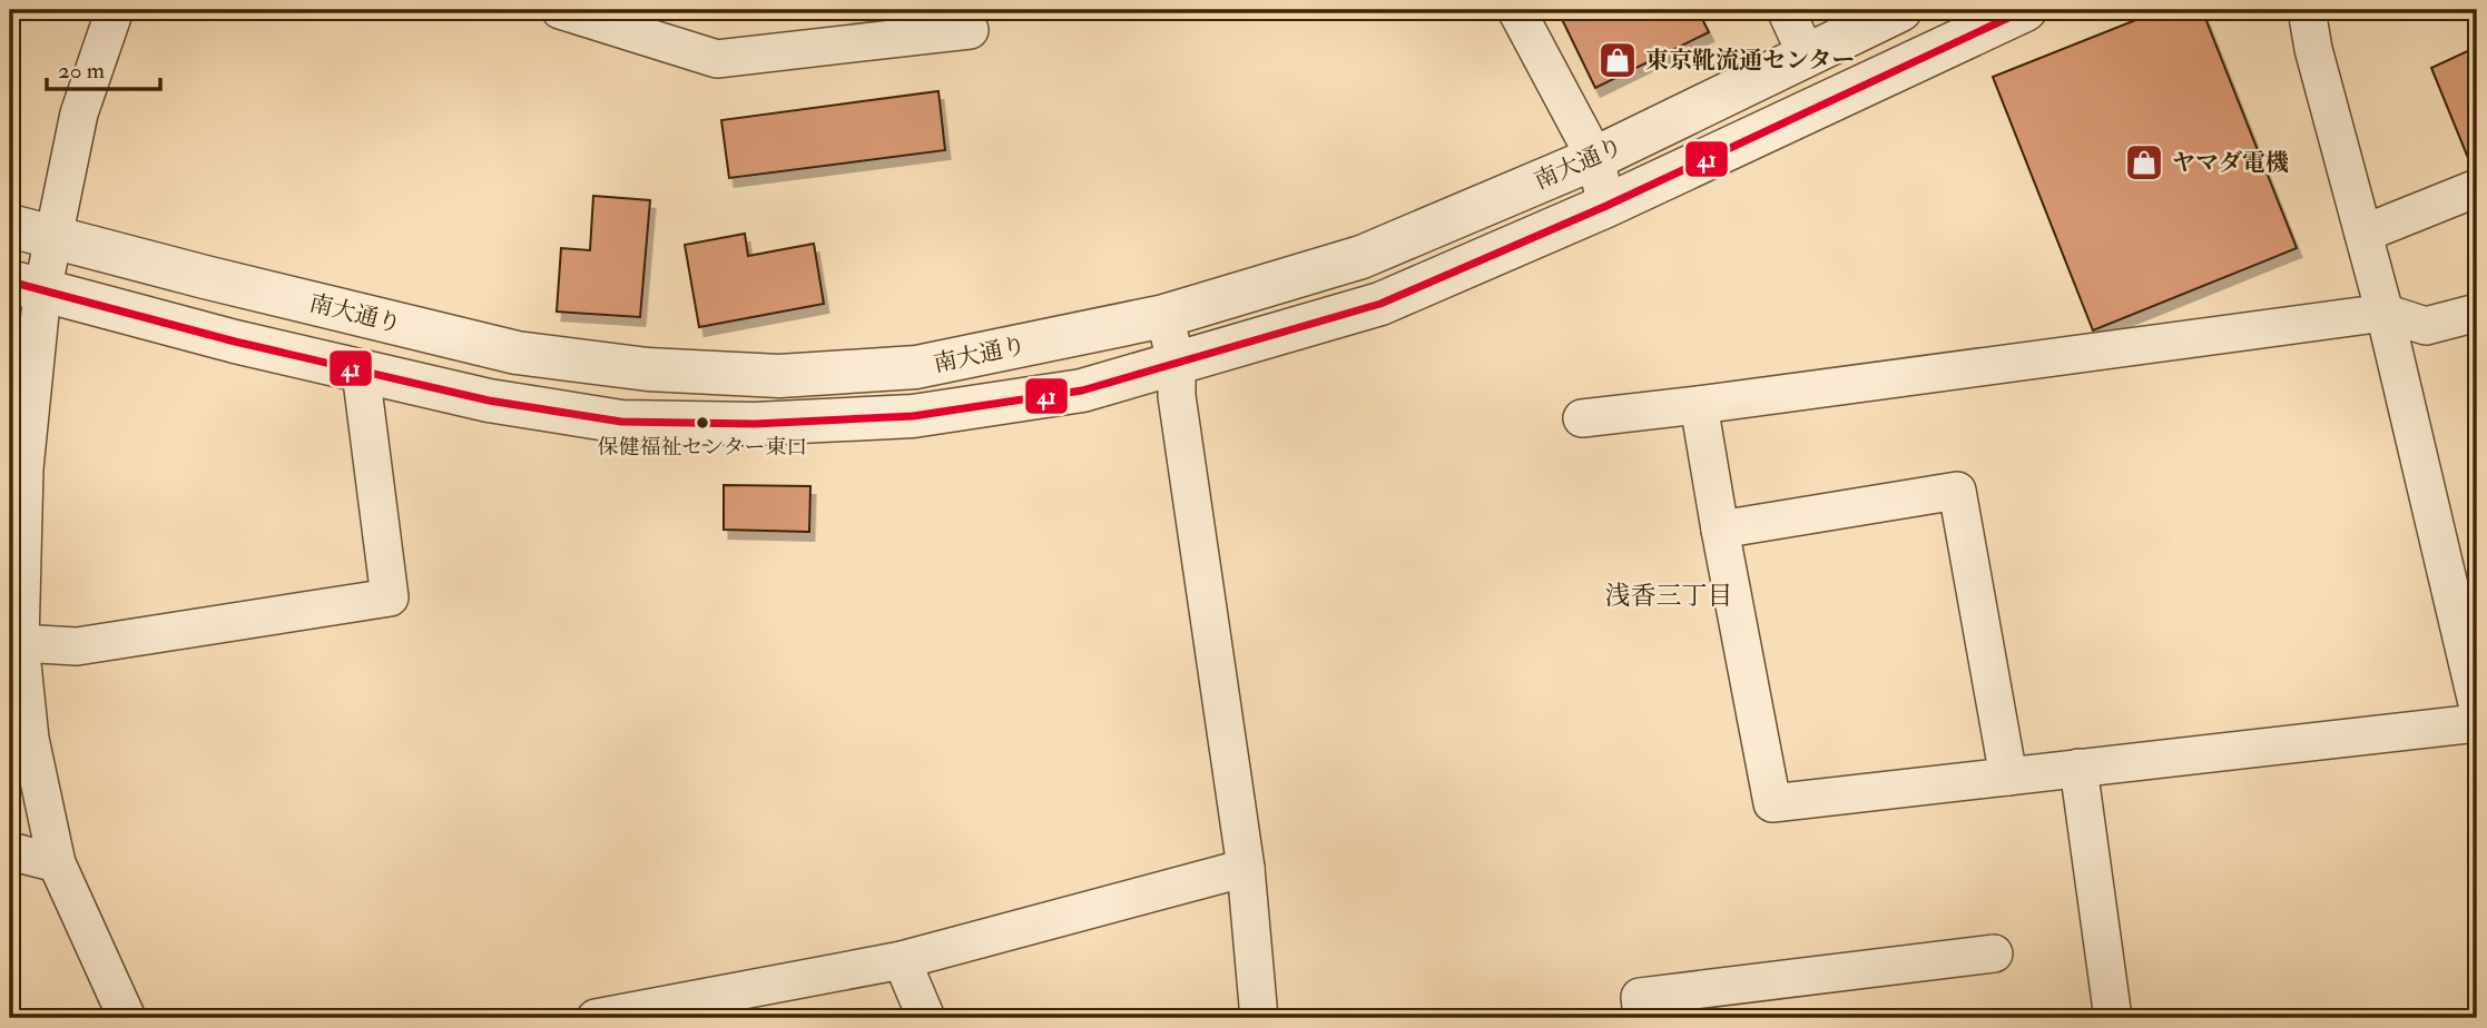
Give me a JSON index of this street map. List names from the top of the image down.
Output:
{
  "streets": {
    "street": ["南大通り"]
  },
  "districts": ["浅香三丁目"],
  "places": {
    "shop": ["東京靴流通センター", "ヤマダ電機"],
    "other": ["保健福祉センター東口"]
  },
  "lines": ["transit line 41"],
  "scale_bar": "20 m"
}
